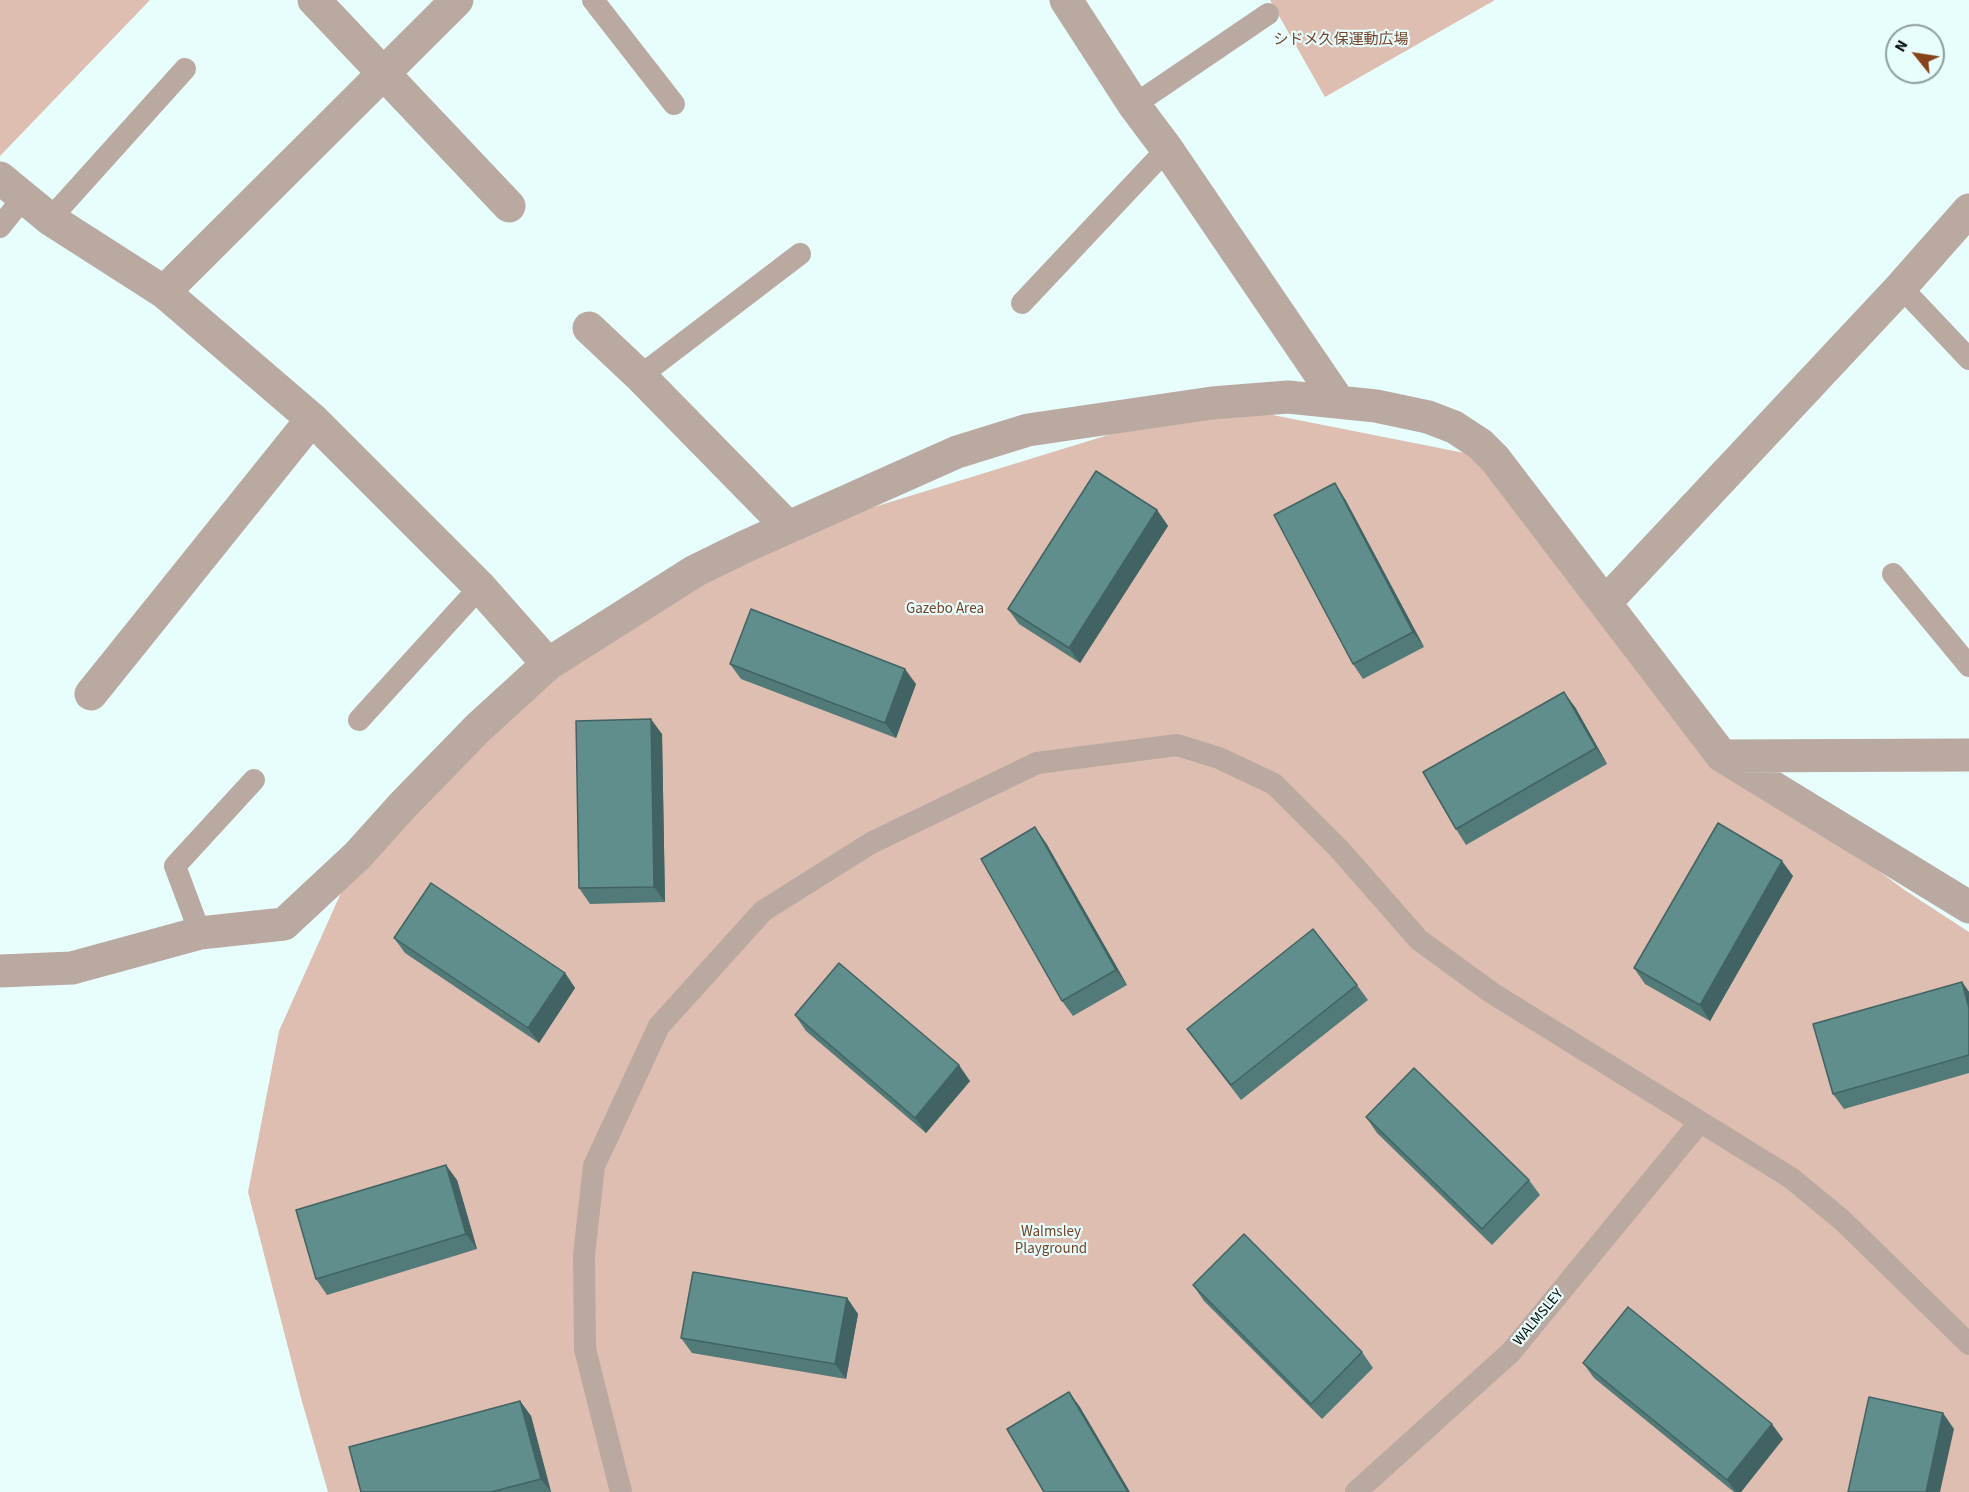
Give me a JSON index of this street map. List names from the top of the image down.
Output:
{
  "streets": {
    "lane": ["WALMSLEY"]
  },
  "parks": ["シドメ久保運動広場", "Gazebo Area", "Walmsley Playground"],
  "north": "top left"
}
